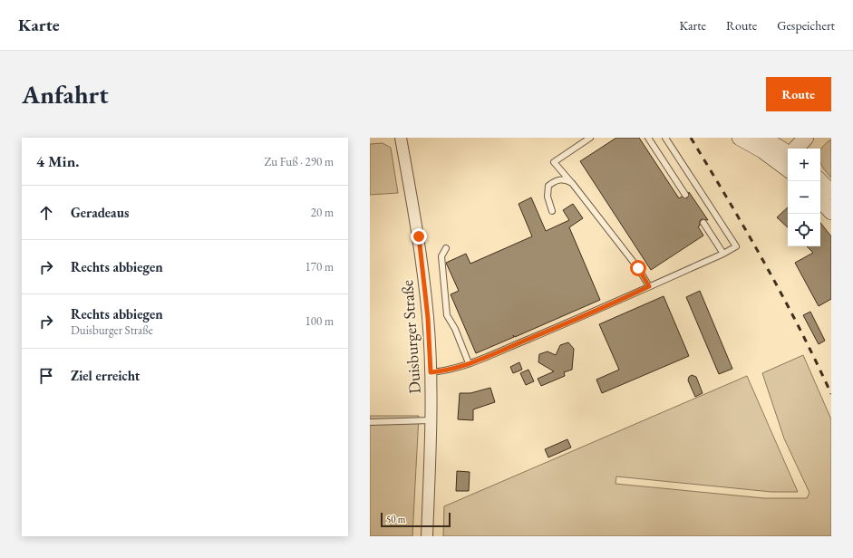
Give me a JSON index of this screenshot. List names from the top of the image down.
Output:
{
  "streets": {
    "street": ["Duisburger Straße"]
  },
  "scale_bar": "50 m",
  "page": {
    "header": "Karte",
    "nav": ["Karte", "Route", "Gespeichert"],
    "buttons": "Route",
    "title": "Anfahrt",
    "heading": ["4 Min.", "Zu Fuß · 290 m"],
    "map_buttons": ["+", "−"],
    "list": [
      ["Geradeaus", "20 m"],
      ["Rechts abbiegen", "170 m"],
      ["Rechts abbiegen", "Duisburger Straße", "100 m"],
      "Ziel erreicht"
    ],
    "scale": "50 m"
  }
}
